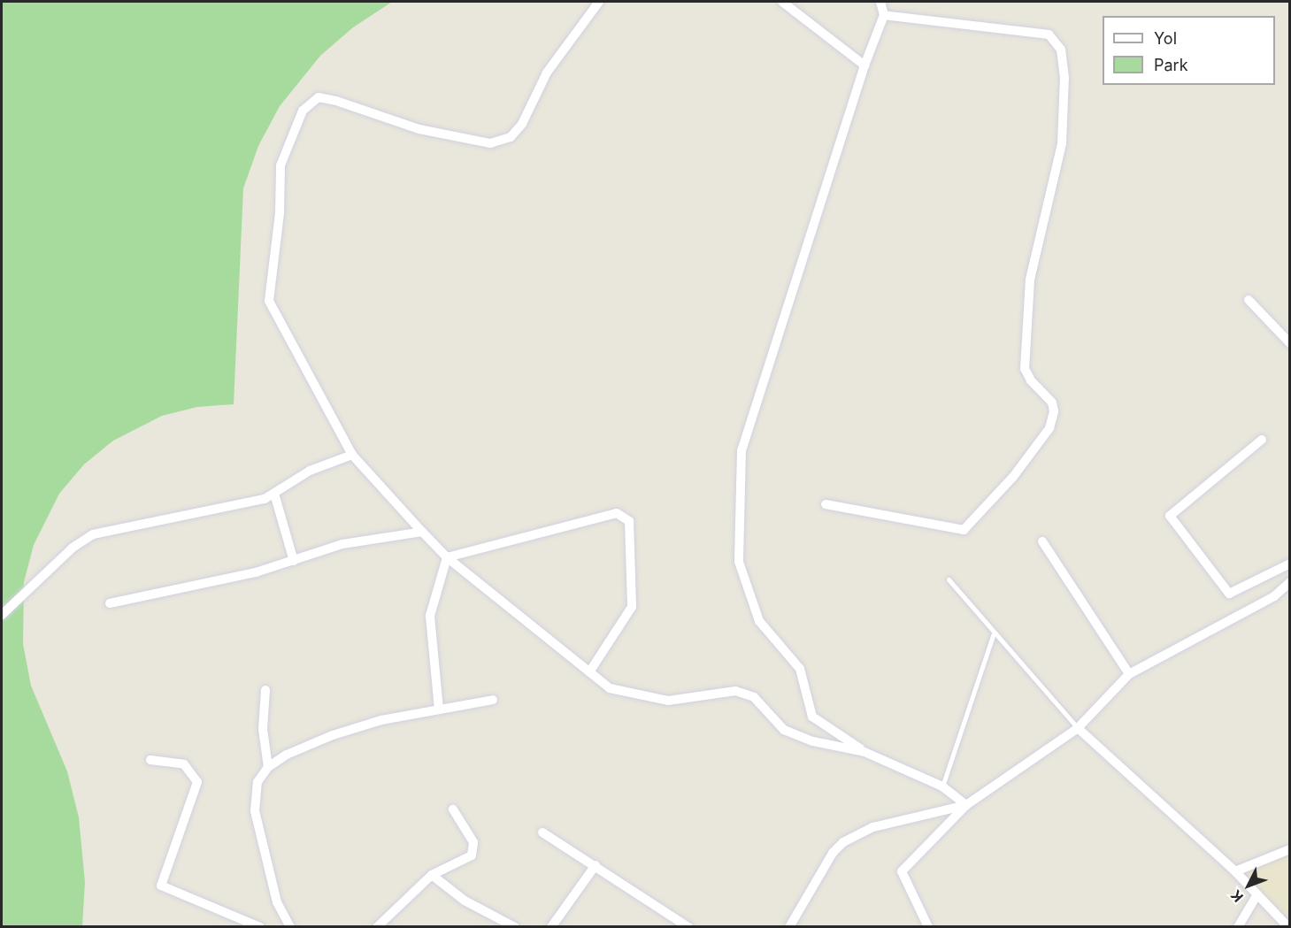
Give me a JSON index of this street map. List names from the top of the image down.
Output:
{
  "legend": ["Yol", "Park"],
  "north": "bottom left"
}
